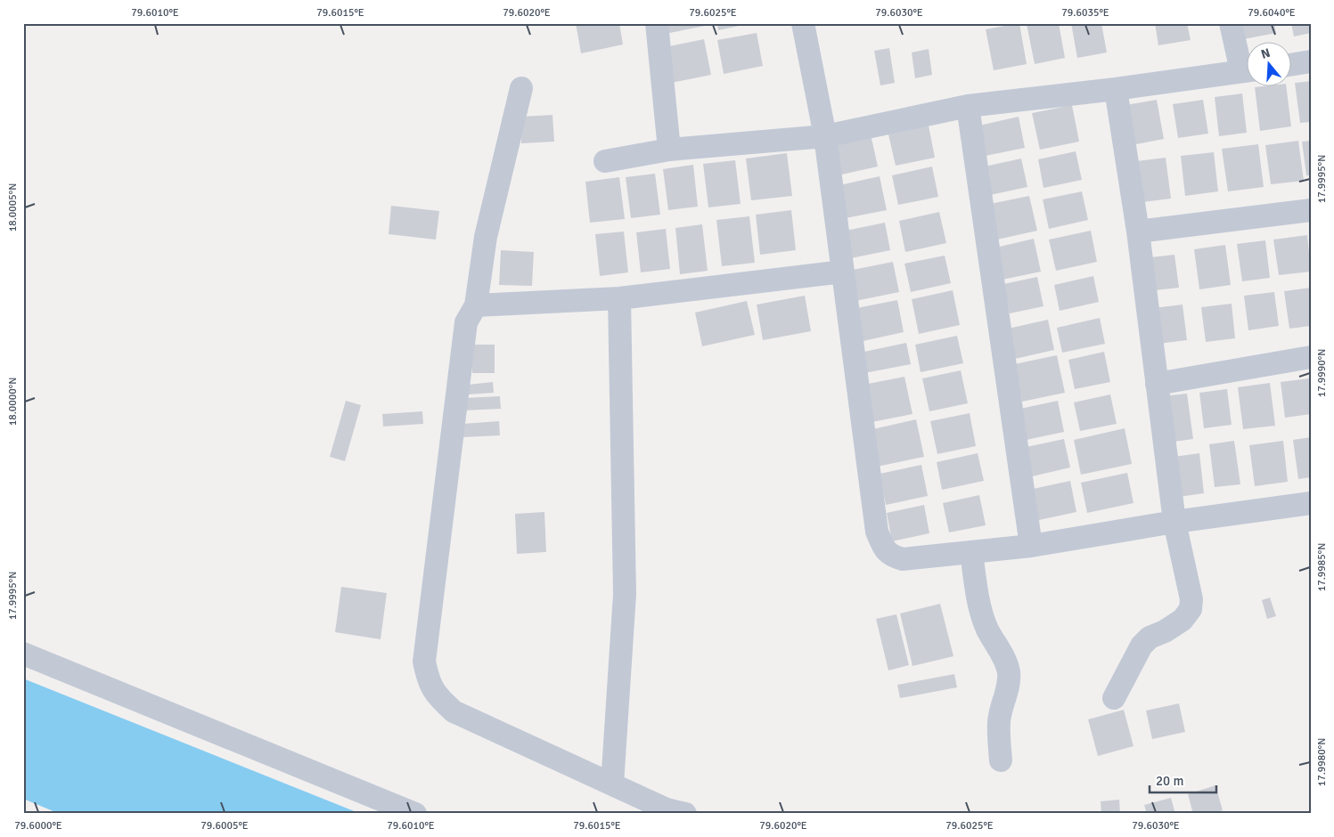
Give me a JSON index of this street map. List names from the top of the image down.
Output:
{
  "scale_bar": "20 m",
  "north": "top",
  "coordinates": [
    "79.6010°E",
    "79.6015°E",
    "79.6020°E",
    "79.6025°E",
    "79.6030°E",
    "79.6035°E",
    "79.6040°E",
    "17.9995°N",
    "18.0005°N",
    "17.9990°N",
    "18.0000°N",
    "17.9985°N",
    "17.9980°N",
    "79.6000°E",
    "79.6005°E"
  ]
}
